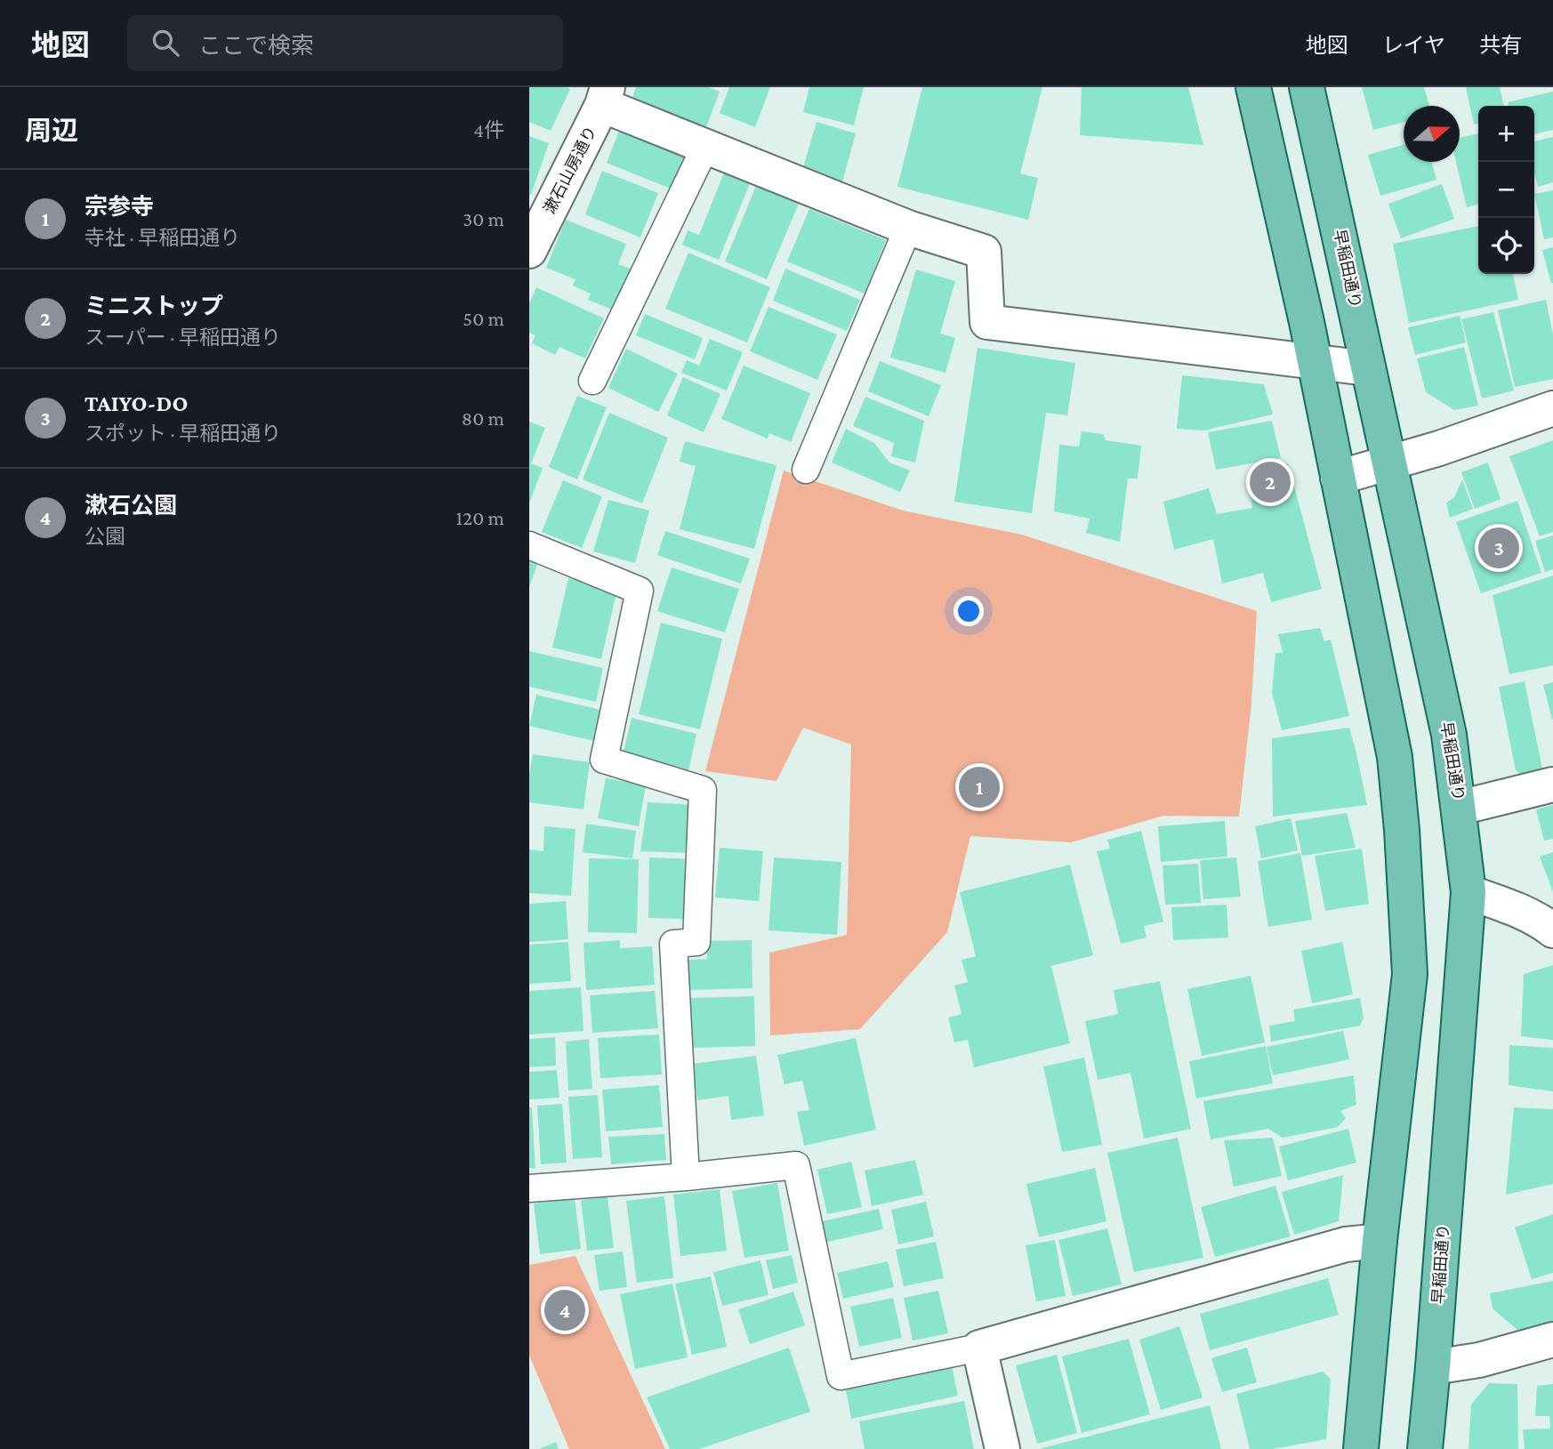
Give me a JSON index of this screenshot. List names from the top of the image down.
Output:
{
  "streets": {
    "main road": ["早稲田通り"],
    "street": ["漱石山房通り"]
  },
  "north": "right",
  "page": {
    "header": "地図",
    "search": "ここで検索",
    "nav": ["地図", "レイヤ", "共有"],
    "heading": ["周辺", "4件"],
    "map_buttons": ["+", "−"],
    "list": [
      {
        "mark": "1",
        "name": "宗参寺",
        "note": "寺社 · 早稲田通り",
        "value": "30 m"
      },
      {
        "mark": "2",
        "name": "ミニストップ",
        "note": "スーパー · 早稲田通り",
        "value": "50 m"
      },
      {
        "mark": "3",
        "name": "TAIYO-DO",
        "note": "スポット · 早稲田通り",
        "value": "80 m"
      },
      {
        "mark": "4",
        "name": "漱石公園",
        "note": "公園",
        "value": "120 m"
      }
    ],
    "pins": [
      "2",
      "3",
      "1",
      "4"
    ]
  }
}
